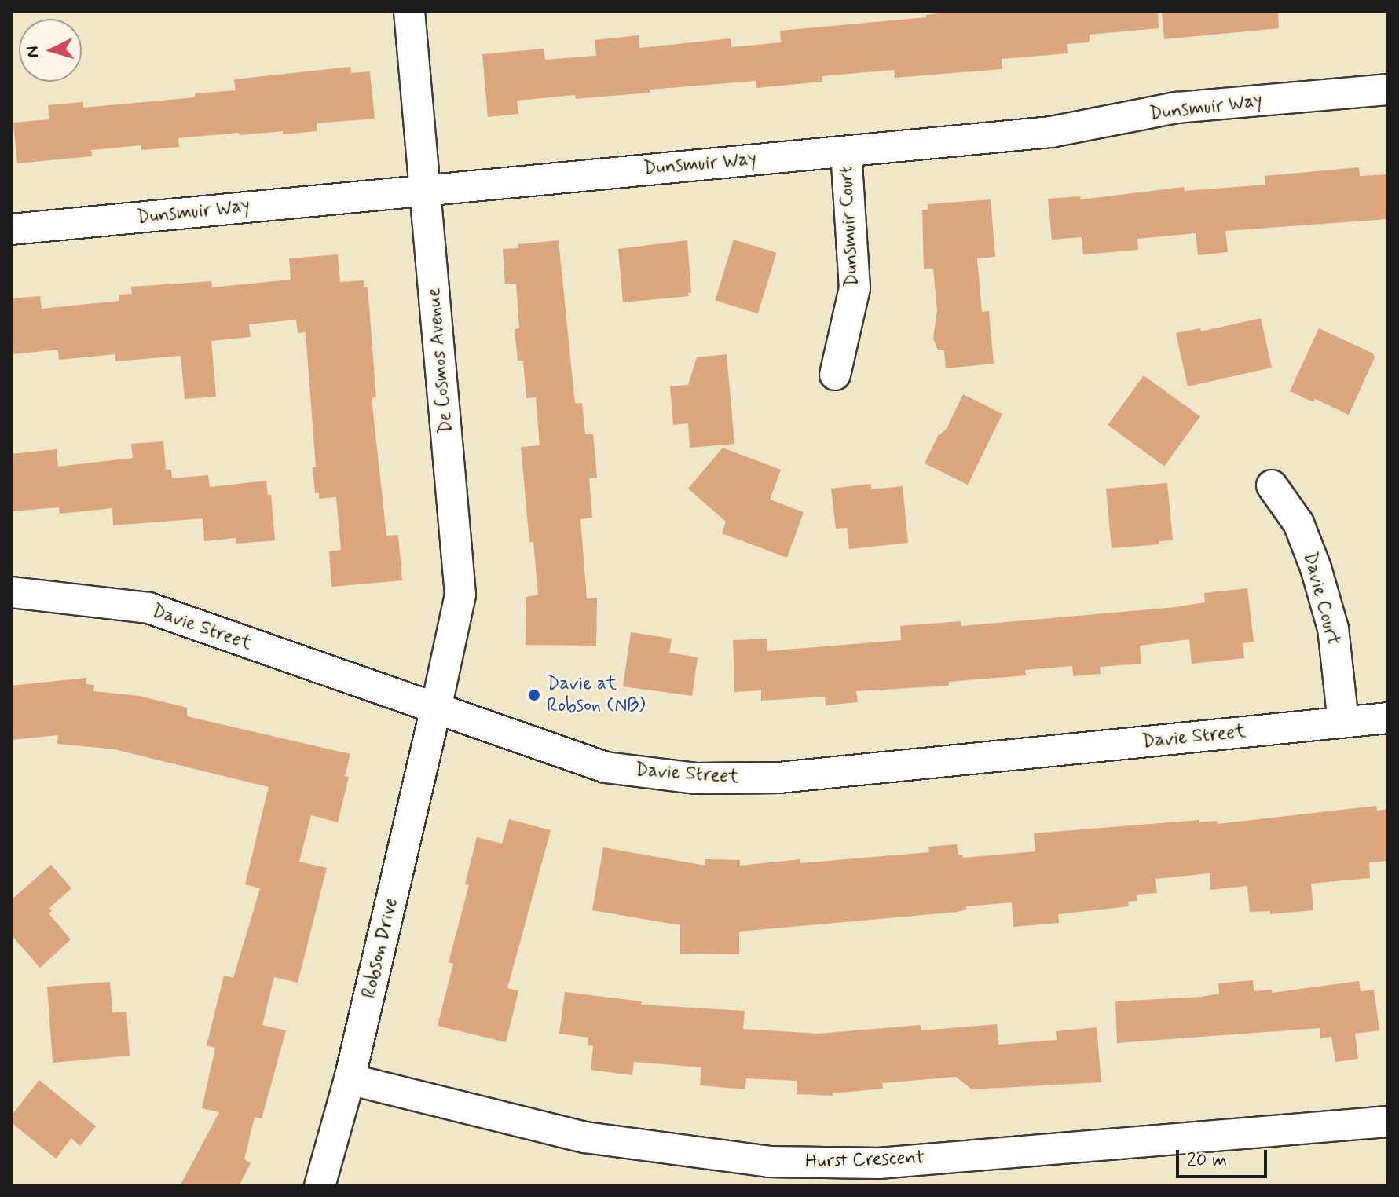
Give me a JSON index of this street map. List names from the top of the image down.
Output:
{
  "streets": {
    "street": [
      "Dunsmuir Way",
      "Dunsmuir Court",
      "De Cosmos Avenue",
      "Davie Court",
      "Davie Street",
      "Robson Drive",
      "Hurst Crescent"
    ]
  },
  "crossings": [
    ["Dunsmuir Way", "Dunsmuir Court"],
    ["Dunsmuir Way", "De Cosmos Avenue"],
    ["De Cosmos Avenue", "Davie Street"],
    ["De Cosmos Avenue", "Robson Drive"],
    ["Davie Court", "Davie Street"],
    ["Davie Street", "Robson Drive"],
    ["Robson Drive", "Hurst Crescent"]
  ],
  "places": ["Davie at Robson (NB)"],
  "scale_bar": "20 m",
  "north": "left"
}
